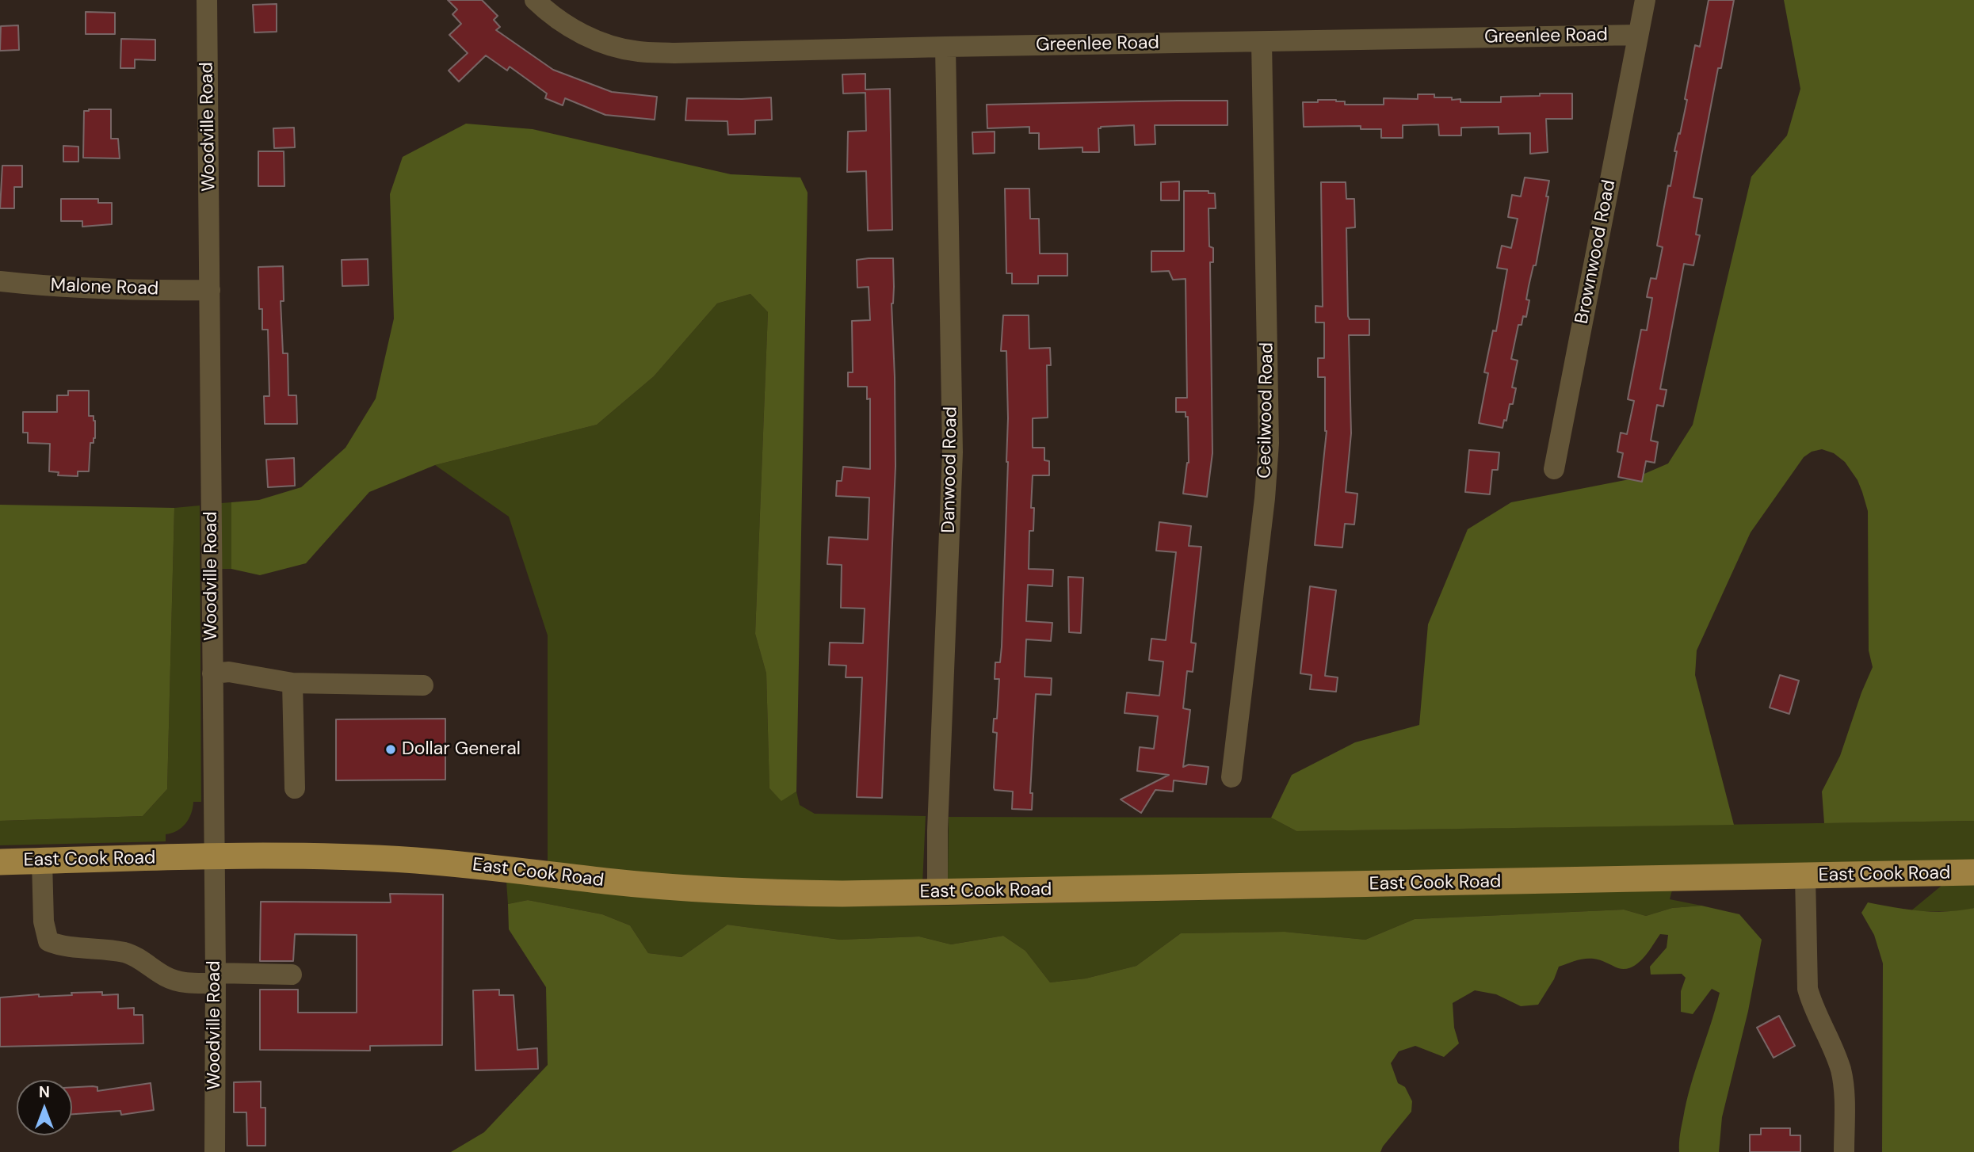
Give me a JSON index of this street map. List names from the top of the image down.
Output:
{
  "streets": {
    "main road": ["East Cook Road"],
    "street": [
      "Greenlee Road",
      "Woodville Road",
      "Brownwood Road",
      "Malone Road",
      "Cecilwood Road",
      "Danwood Road"
    ]
  },
  "crossings": [
    ["Greenlee Road", "Brownwood Road"],
    ["Greenlee Road", "Cecilwood Road"],
    ["Greenlee Road", "Danwood Road"],
    ["Woodville Road", "Malone Road"],
    ["Woodville Road", "East Cook Road"],
    ["Danwood Road", "East Cook Road"]
  ],
  "places": ["Dollar General"],
  "north": "top"
}
